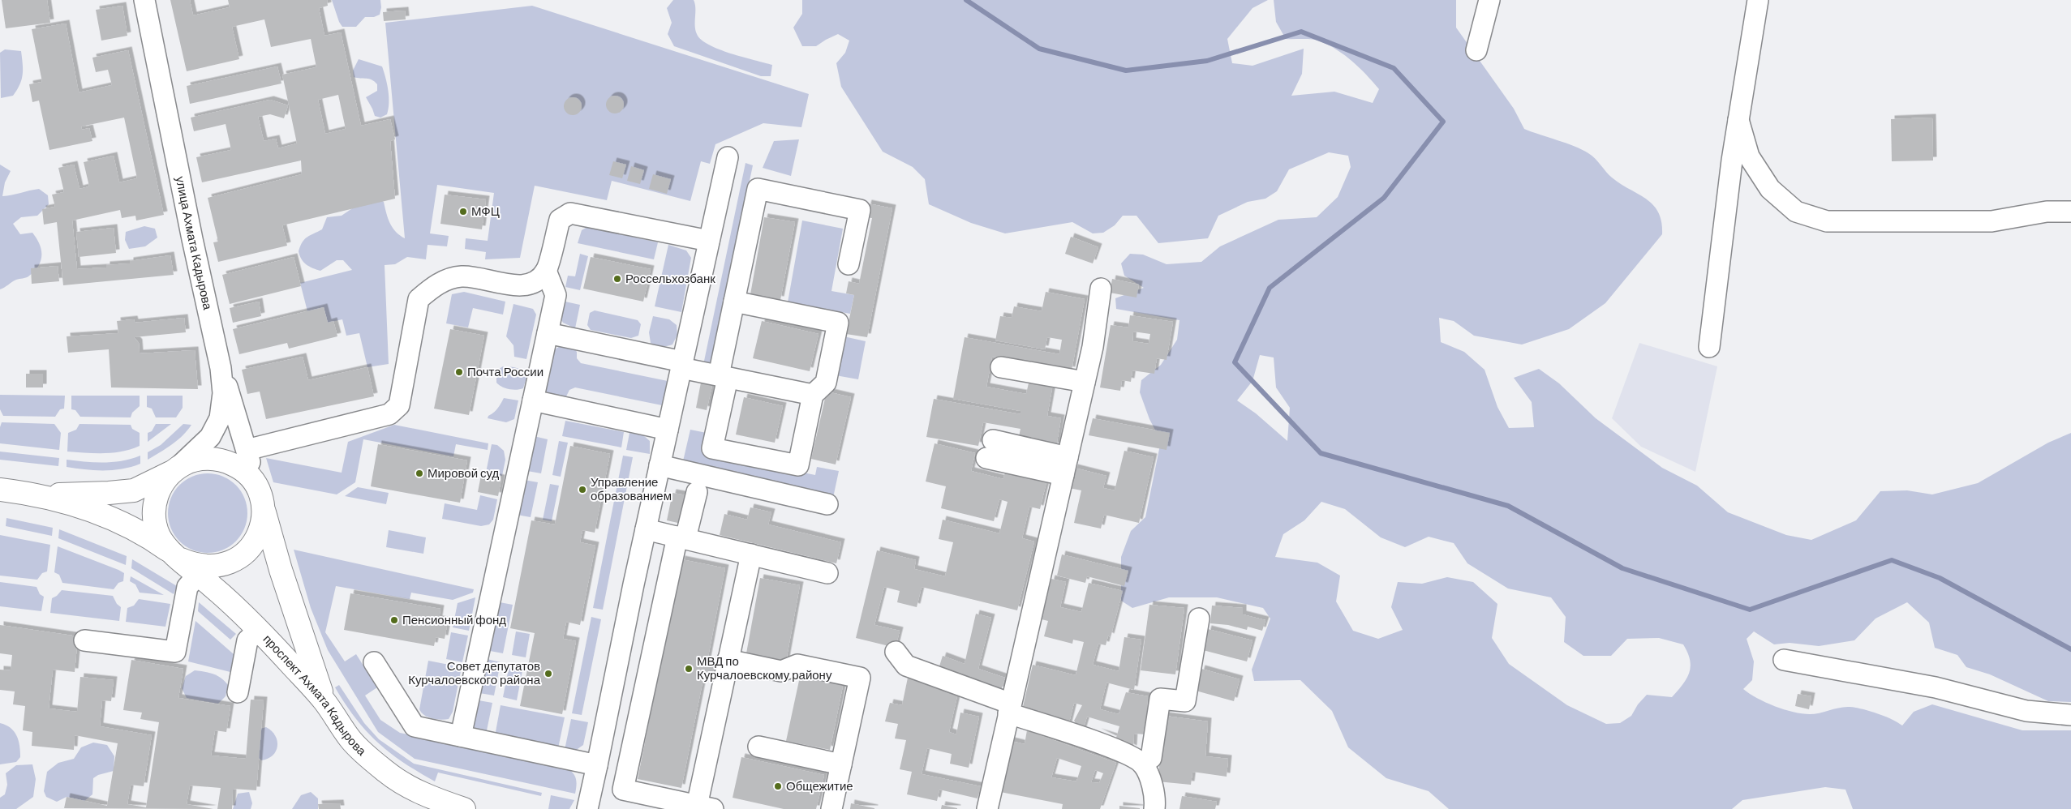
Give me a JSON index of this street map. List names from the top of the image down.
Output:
{
  "streets": {
    "main road": ["улица Ахмата Кадырова", "проспект Ахмата Кадырова"]
  },
  "crossings": [
    ["улица Ахмата Кадырова", "проспект Ахмата Кадырова"]
  ],
  "places": [
    "МФЦ",
    "Россельхозбанк",
    "Почта России",
    "Мировой суд",
    "Управление образованием",
    "Пенсионный фонд",
    "МВД по Курчалоевскому району",
    "Совет депутатов Курчалоевского района",
    "Общежитие"
  ]
}
